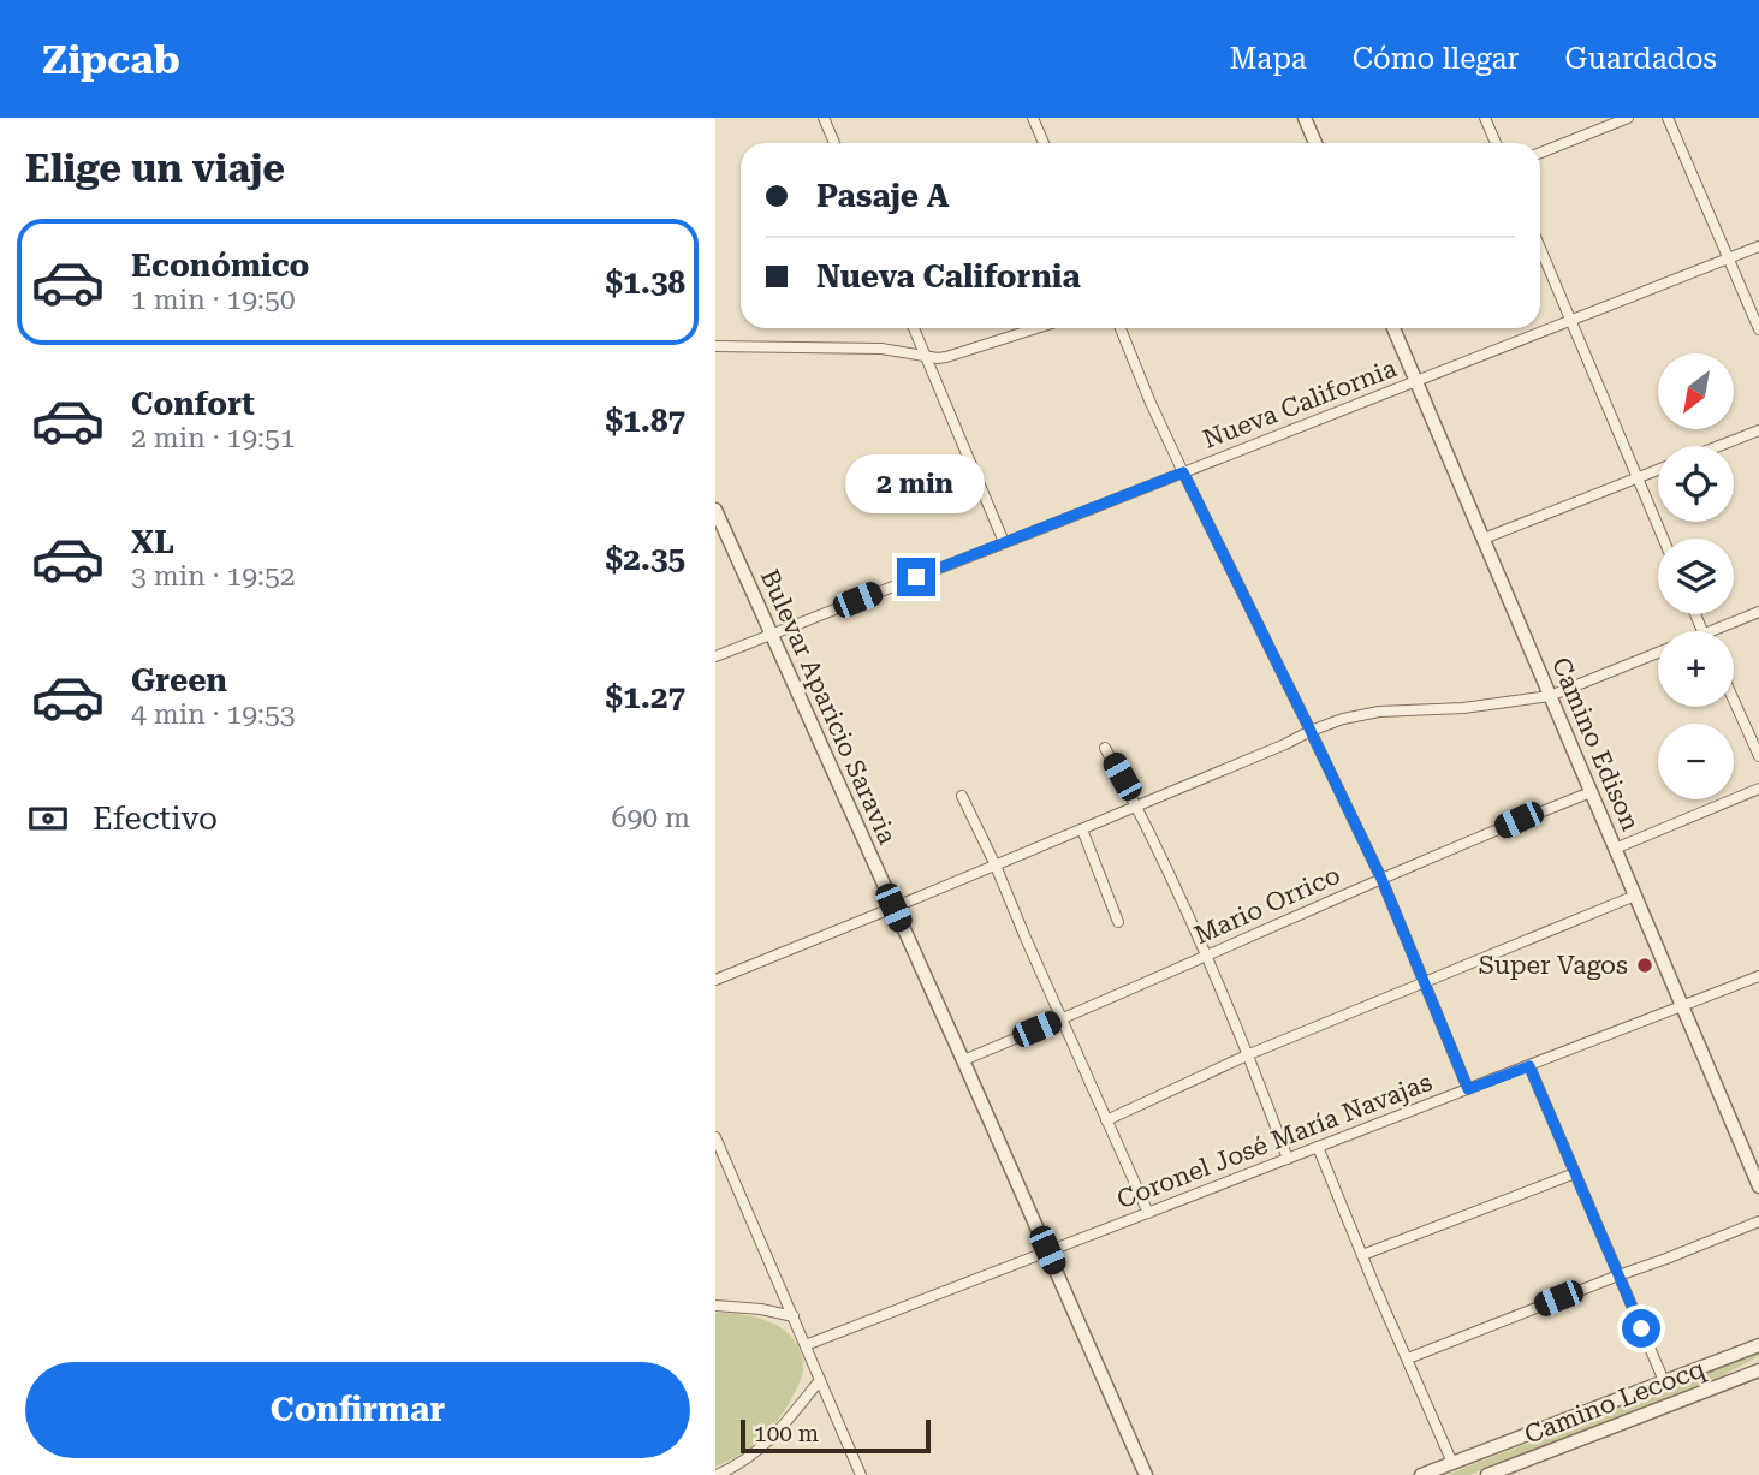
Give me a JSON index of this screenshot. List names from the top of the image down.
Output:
{
  "streets": {
    "street": [
      "Nueva California",
      "Bulevar Aparicio Saravia",
      "Camino Edison",
      "Mario Orrico",
      "Coronel José María Navajas",
      "Camino Lecocq"
    ]
  },
  "crossings": [
    ["Nueva California", "Bulevar Aparicio Saravia"],
    ["Nueva California", "Camino Edison"],
    ["Bulevar Aparicio Saravia", "Mario Orrico"],
    ["Bulevar Aparicio Saravia", "Coronel José María Navajas"],
    ["Camino Edison", "Mario Orrico"],
    ["Camino Edison", "Coronel José María Navajas"]
  ],
  "places": ["Super Vagos"],
  "scale_bar": "100 m",
  "north": "bottom left",
  "page": {
    "header": "Zipcab",
    "nav": ["Mapa", "Cómo llegar", "Guardados"],
    "heading": "Elige un viaje",
    "banner": ["Pasaje A", "Nueva California"],
    "list": [
      {
        "name": "Económico",
        "note": "1 min · 19:50",
        "value": "$1.38"
      },
      {
        "name": "Confort",
        "note": "2 min · 19:51",
        "value": "$1.87"
      },
      {
        "name": "XL",
        "note": "3 min · 19:52",
        "value": "$2.35"
      },
      {
        "name": "Green",
        "note": "4 min · 19:53",
        "value": "$1.27"
      }
    ],
    "map_buttons": ["+", "−"],
    "bubble": "2 min",
    "pay": ["Efectivo", "690 m"],
    "buttons": "Confirmar",
    "scale": "100 m"
  }
}
